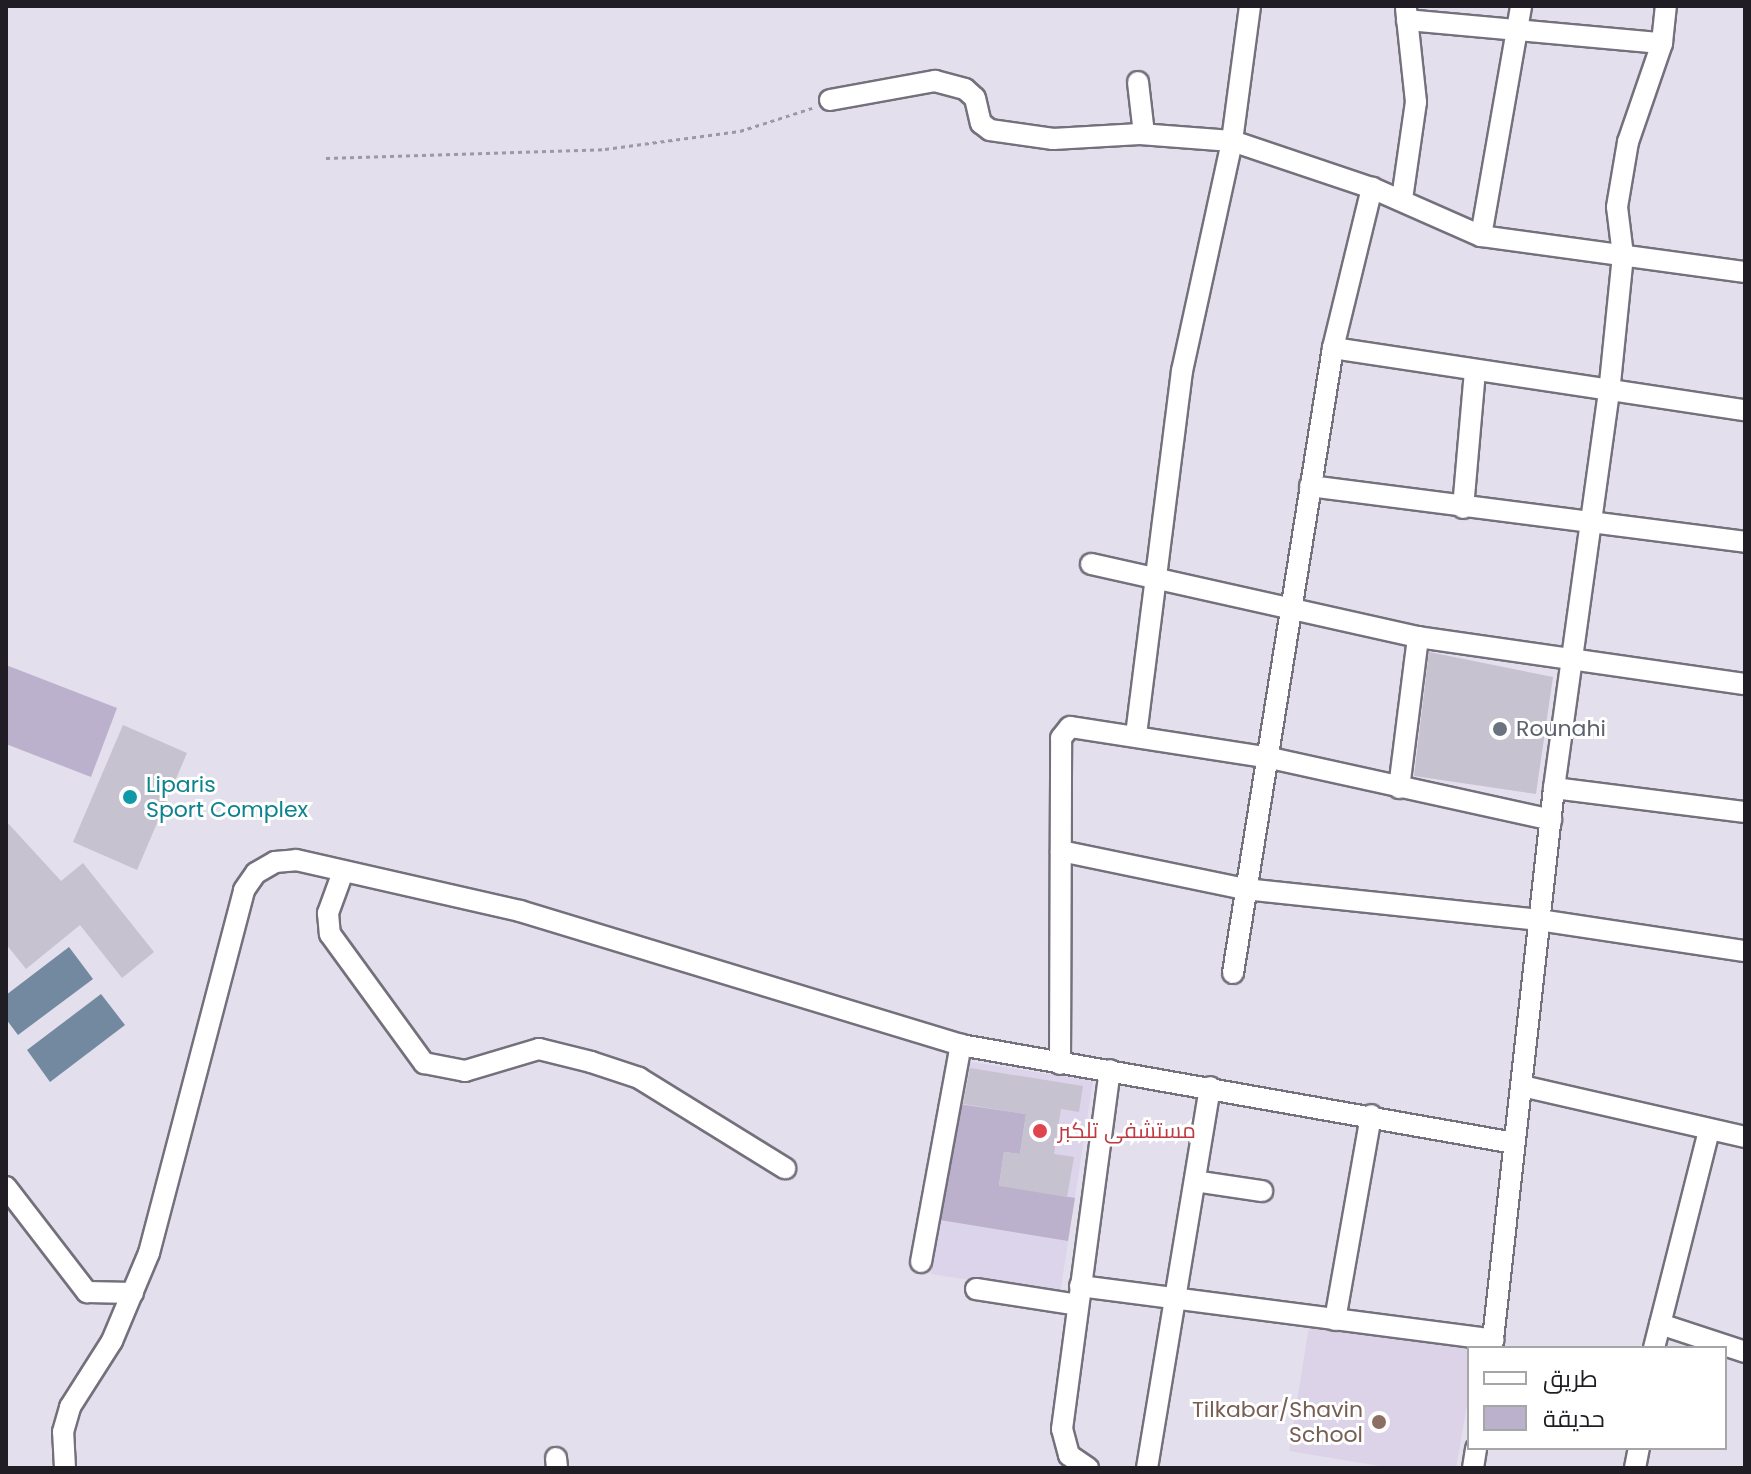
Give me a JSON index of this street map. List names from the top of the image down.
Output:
{
  "places": [
    "Rounahi",
    "Liparis Sport Complex",
    "مستشفى تلكبر",
    "Tilkabar/Shavin School"
  ],
  "legend": ["طريق", "حديقة"]
}
